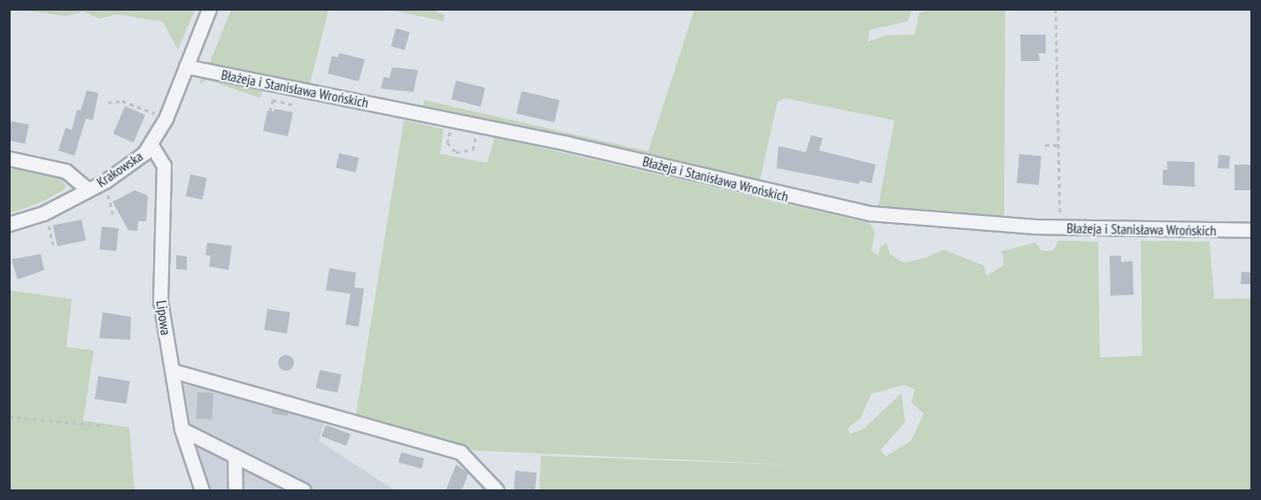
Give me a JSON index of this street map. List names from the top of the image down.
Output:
{
  "streets": {
    "street": ["Błażeja i Stanisława Wrońskich", "Krakowska", "Lipowa"]
  },
  "crossings": [
    ["Błażeja i Stanisława Wrońskich", "Krakowska"],
    ["Krakowska", "Lipowa"]
  ]
}
